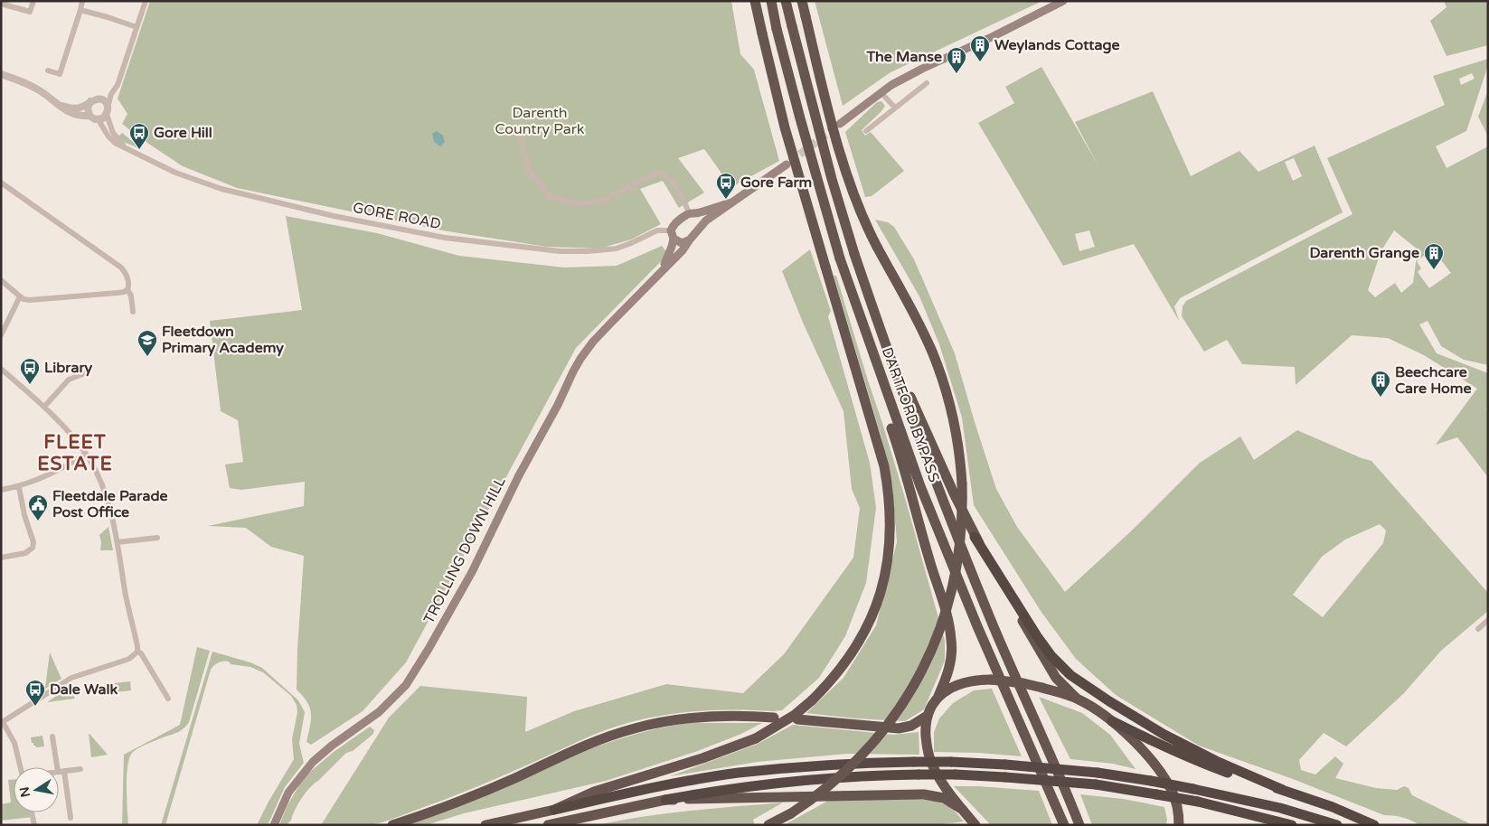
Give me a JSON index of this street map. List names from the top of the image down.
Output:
{
  "streets": {
    "highway": ["DARTFORD BYPASS"],
    "main road": ["TROLLING DOWN HILL"],
    "street": ["GORE ROAD"]
  },
  "crossings": [
    ["GORE ROAD", "TROLLING DOWN HILL"]
  ],
  "districts": ["FLEET ESTATE"],
  "parks": ["Darenth Country Park"],
  "places": {
    "building": [
      "Weylands Cottage",
      "The Manse",
      "Darenth Grange",
      "Beechcare Care Home"
    ],
    "bus stop": [
      "Gore Hill",
      "Gore Farm",
      "Library",
      "Dale Walk"
    ],
    "school or university": ["Fleetdown Primary Academy"],
    "public building": ["Fleetdale Parade Post Office"]
  },
  "north": "left"
}
